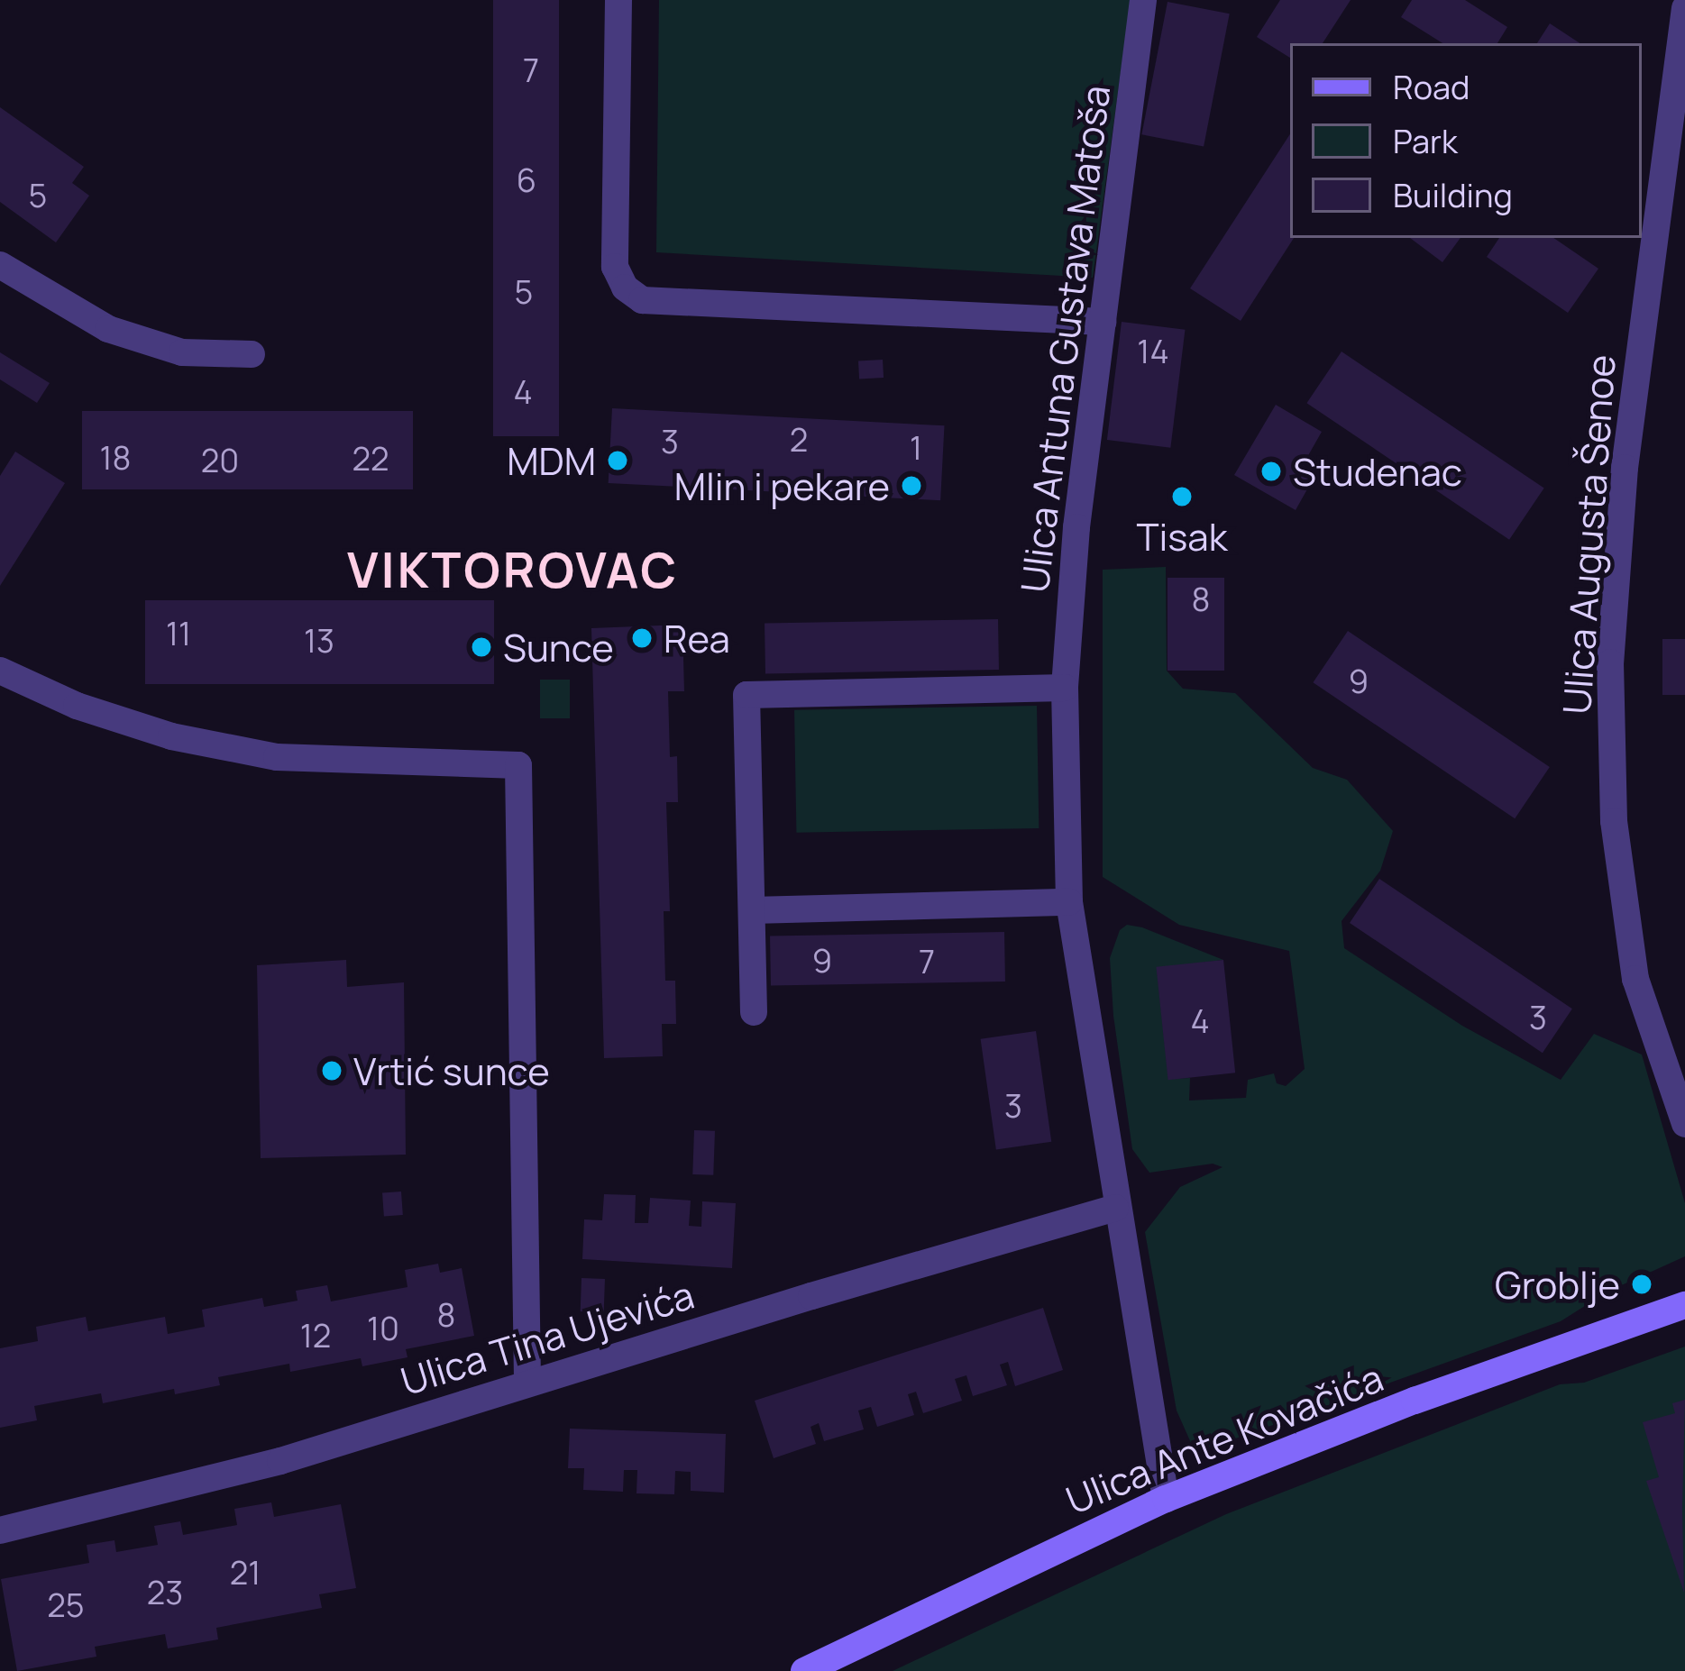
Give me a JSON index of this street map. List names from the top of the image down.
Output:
{
  "streets": {
    "main road": ["Ulica Ante Kovačića"],
    "street": ["Ulica Antuna Gustava Matoša", "Ulica Augusta Šenoe", "Ulica Tina Ujevića"]
  },
  "crossings": [
    ["Ulica Antuna Gustava Matoša", "Ulica Tina Ujevića"],
    ["Ulica Antuna Gustava Matoša", "Ulica Ante Kovačića"]
  ],
  "districts": ["VIKTOROVAC"],
  "places": [
    "MDM",
    "Studenac",
    "Mlin i pekare",
    "Tisak",
    "Rea",
    "Sunce",
    "Vrtić sunce",
    "Groblje"
  ],
  "house_numbers": [
    "7",
    "6",
    "5",
    "5",
    "14",
    "4",
    "2",
    "3",
    "1",
    "18",
    "22",
    "20",
    "8",
    "11",
    "13",
    "9",
    "9",
    "7",
    "3",
    "4",
    "3",
    "8",
    "10",
    "12",
    "21",
    "23",
    "25"
  ],
  "legend": ["Road", "Park", "Building"]
}
